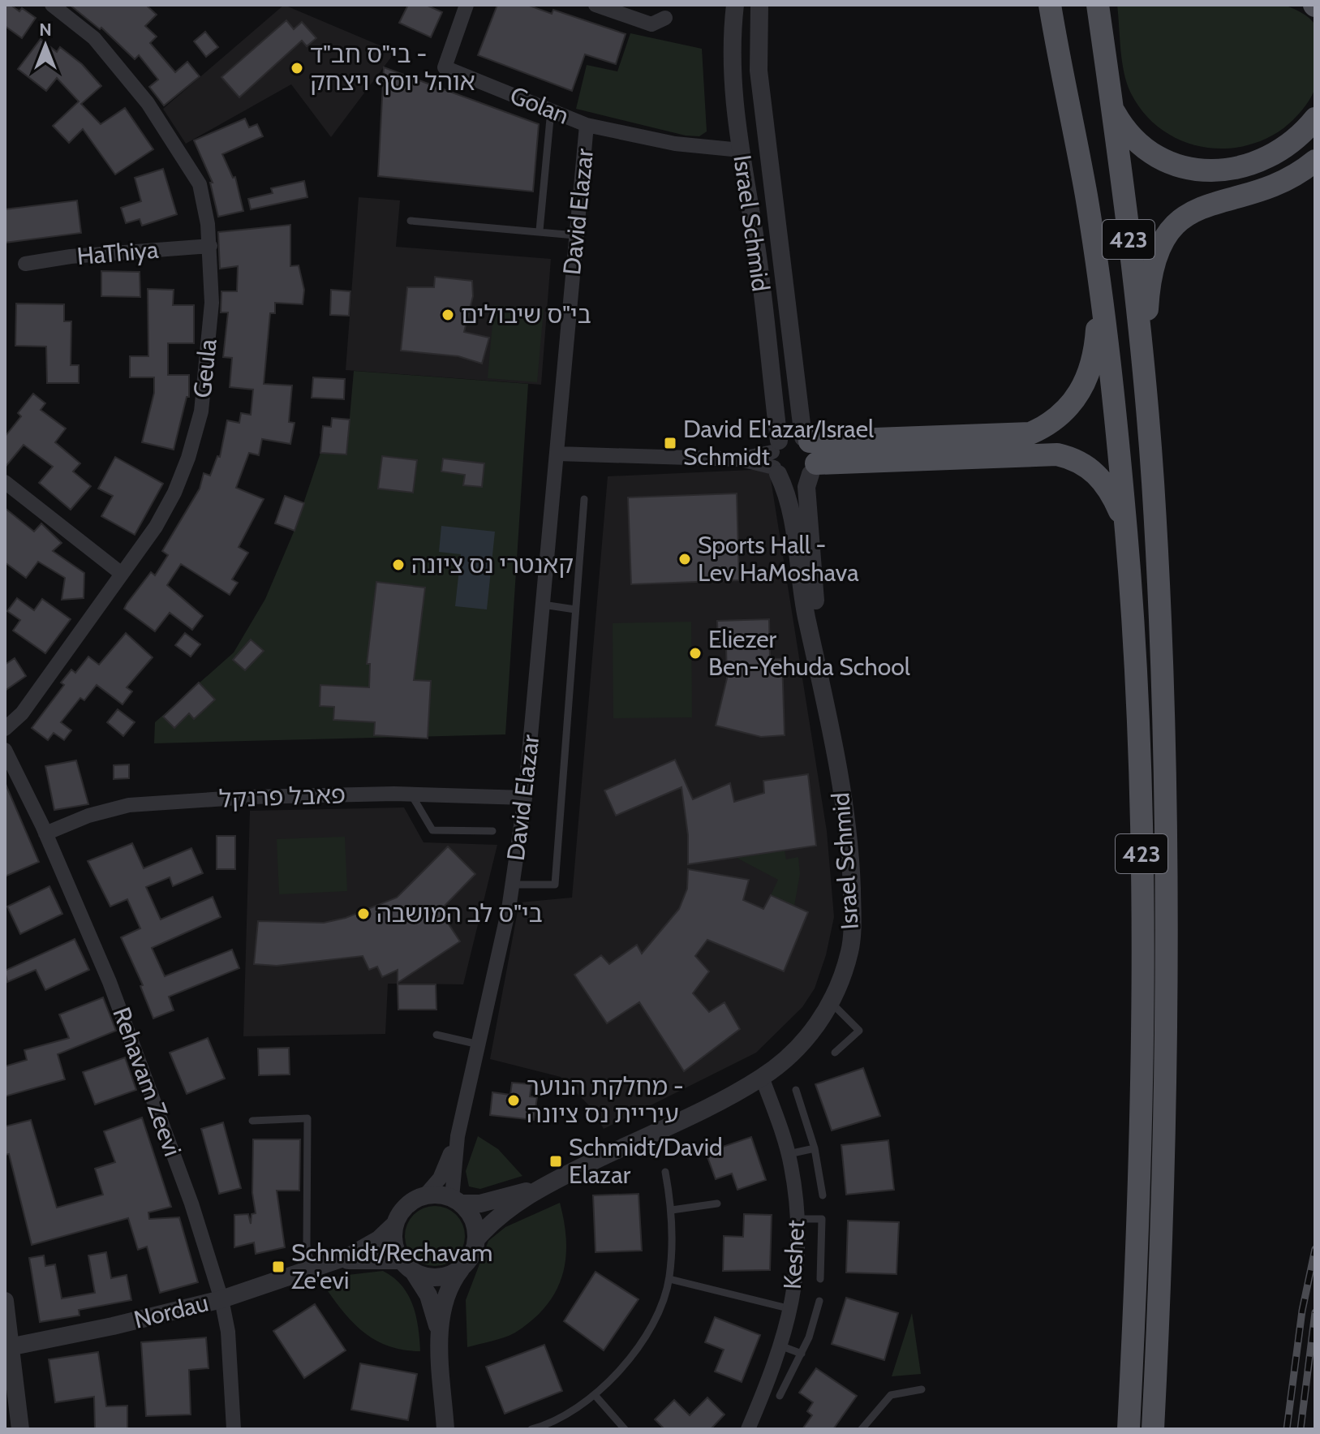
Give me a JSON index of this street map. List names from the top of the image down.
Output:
{
  "streets": {
    "main road": ["423"],
    "street": [
      "Golan",
      "David Elazar",
      "Israel Schmid",
      "HaThiya",
      "Geula",
      "פאבל פרנקל",
      "Rehavam Zeevi",
      "Keshet",
      "Nordau"
    ]
  },
  "crossings": [
    ["Golan", "David Elazar"],
    ["Golan", "Israel Schmid"],
    ["David Elazar", "Israel Schmid"],
    ["David Elazar", "פאבל פרנקל"],
    ["David Elazar", "Nordau"],
    ["Israel Schmid", "Keshet"],
    ["Israel Schmid", "Nordau"],
    ["HaThiya", "Geula"],
    ["פאבל פרנקל", "Rehavam Zeevi"],
    ["Rehavam Zeevi", "Nordau"]
  ],
  "places": {
    "other": [
      "בי\"ס חב\"ד - אוהל יוסף ויצחק",
      "בי\"ס שיבולים",
      "Sports Hall - Lev HaMoshava",
      "קאנטרי נס ציונה",
      "Eliezer Ben-Yehuda School",
      "בי\"ס לב המושבה",
      "מחלקת הנוער - עיריית נס ציונה"
    ],
    "transit": ["David El'azar/Israel Schmidt", "Schmidt/David Elazar", "Schmidt/Rechavam Ze'evi"]
  },
  "north": "top"
}
